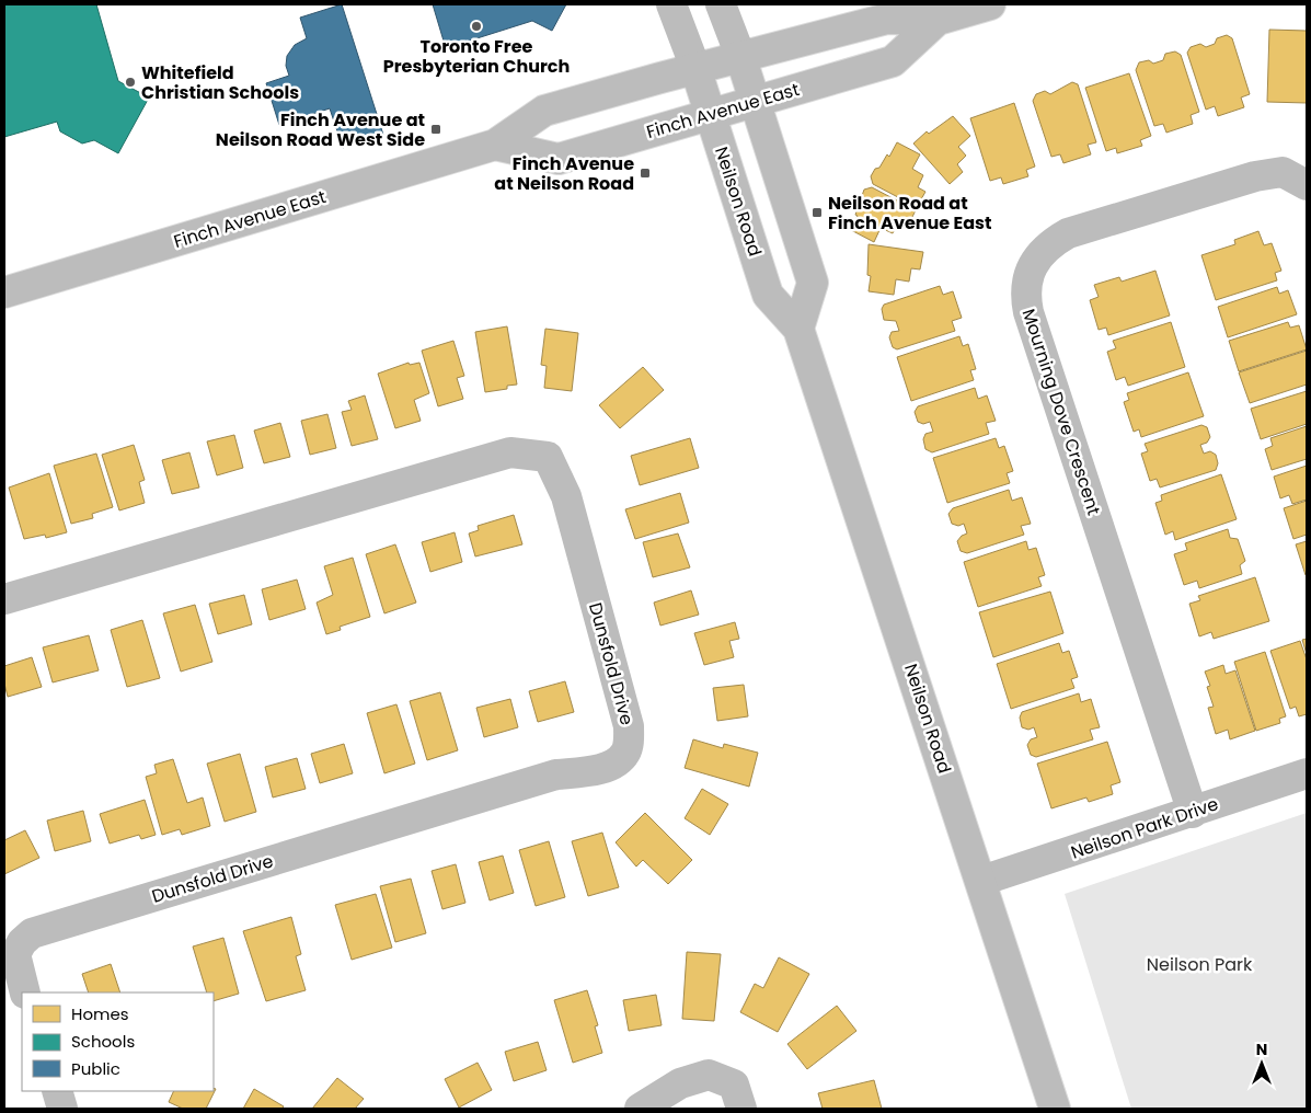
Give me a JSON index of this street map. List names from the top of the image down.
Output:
{
  "streets": {
    "street": [
      "Finch Avenue East",
      "Neilson Road",
      "Mourning Dove Crescent",
      "Dunsfold Drive",
      "Neilson Park Drive"
    ]
  },
  "crossings": [
    ["Finch Avenue East", "Neilson Road"],
    ["Neilson Road", "Neilson Park Drive"],
    ["Mourning Dove Crescent", "Neilson Park Drive"]
  ],
  "parks": ["Neilson Park"],
  "places": {
    "other": ["Toronto Free Presbyterian Church", "Whitefield Christian Schools"],
    "transit": ["Finch Avenue at Neilson Road West Side", "Finch Avenue at Neilson Road", "Neilson Road at Finch Avenue East"]
  },
  "legend": ["Homes", "Schools", "Public"],
  "north": "top"
}
